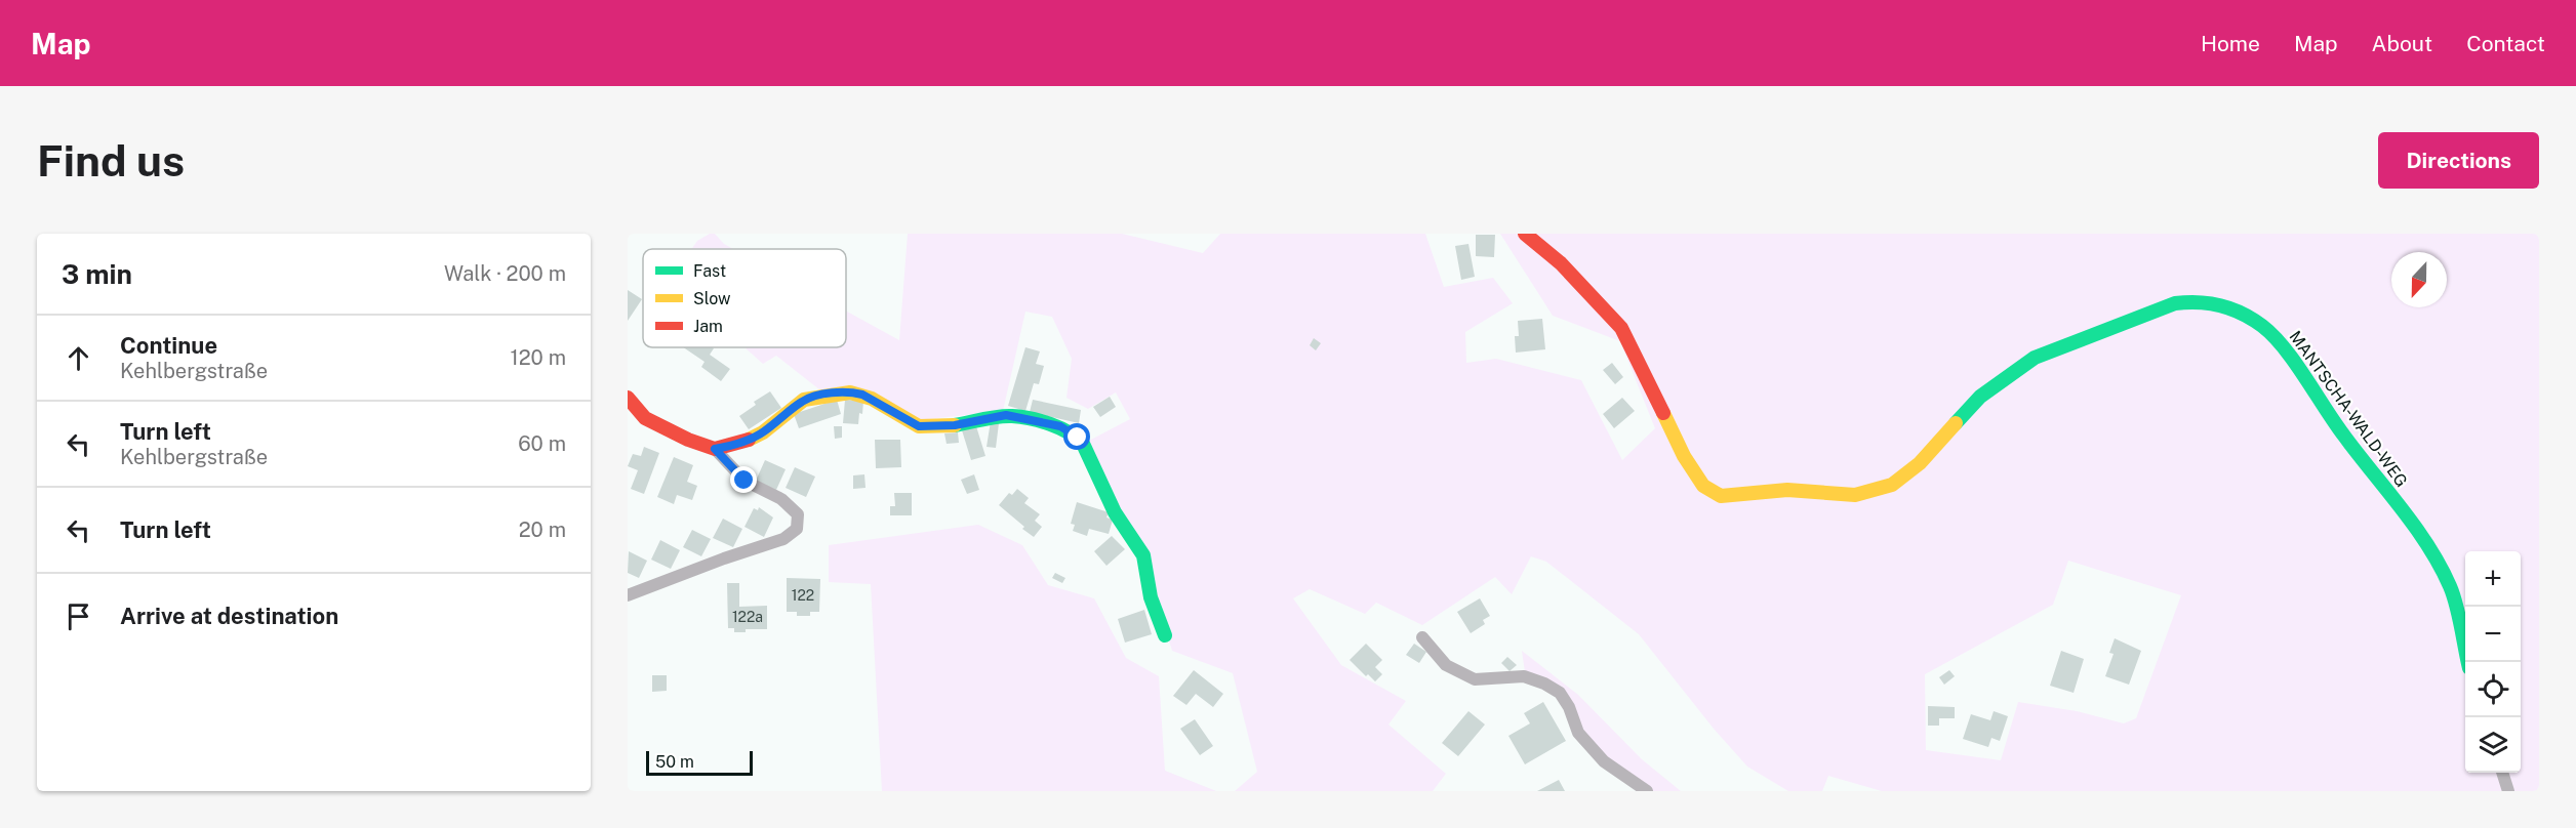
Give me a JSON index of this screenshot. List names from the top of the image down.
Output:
{
  "streets": {
    "street": ["MANTSCHA-WALD-WEG"]
  },
  "house_numbers": ["122", "122a"],
  "legend": ["Fast", "Slow", "Jam"],
  "scale_bar": "50 m",
  "north": "bottom",
  "page": {
    "header": "Map",
    "nav": [
      "Home",
      "Map",
      "About",
      "Contact"
    ],
    "buttons": "Directions",
    "title": "Find us",
    "heading": ["3 min", "Walk · 200 m"],
    "list": [
      ["Continue", "Kehlbergstraße", "120 m"],
      ["Turn left", "Kehlbergstraße", "60 m"],
      ["Turn left", "20 m"],
      "Arrive at destination"
    ],
    "map_buttons": ["+", "−"],
    "scale": "50 m"
  }
}
